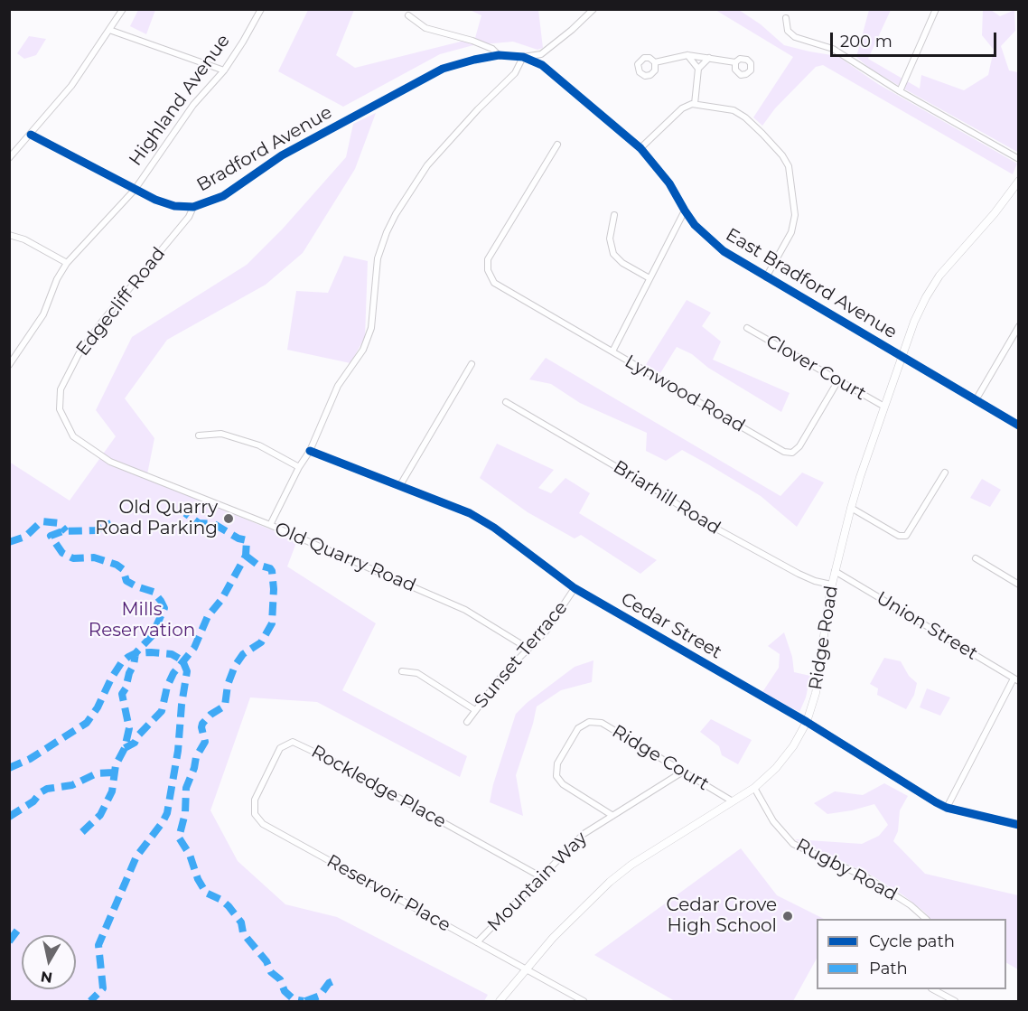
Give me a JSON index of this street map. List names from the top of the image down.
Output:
{
  "streets": {
    "main road": ["Ridge Road"],
    "street": [
      "Highland Avenue",
      "Bradford Avenue",
      "East Bradford Avenue",
      "Edgecliff Road",
      "Clover Court",
      "Lynwood Road",
      "Briarhill Road",
      "Old Quarry Road",
      "Cedar Street",
      "Union Street",
      "Sunset Terrace",
      "Ridge Court",
      "Rockledge Place",
      "Rugby Road",
      "Mountain Way",
      "Reservoir Place"
    ]
  },
  "crossings": [
    ["Highland Avenue", "Bradford Avenue"],
    ["Bradford Avenue", "East Bradford Avenue"],
    ["Bradford Avenue", "Edgecliff Road"],
    ["East Bradford Avenue", "Lynwood Road"],
    ["East Bradford Avenue", "Ridge Road"],
    ["Edgecliff Road", "Old Quarry Road"],
    ["Clover Court", "Lynwood Road"],
    ["Clover Court", "Ridge Road"],
    ["Briarhill Road", "Ridge Road"],
    ["Old Quarry Road", "Sunset Terrace"],
    ["Cedar Street", "Ridge Road"],
    ["Cedar Street", "Sunset Terrace"],
    ["Union Street", "Ridge Road"],
    ["Ridge Road", "Ridge Court"],
    ["Ridge Road", "Rugby Road"],
    ["Ridge Road", "Reservoir Place"],
    ["Ridge Court", "Mountain Way"],
    ["Rockledge Place", "Mountain Way"],
    ["Rockledge Place", "Reservoir Place"],
    ["Mountain Way", "Reservoir Place"]
  ],
  "parks": ["Mills Reservation"],
  "places": ["Old Quarry Road Parking", "Cedar Grove High School"],
  "legend": ["Cycle path", "Path"],
  "scale_bar": "200 m",
  "north": "bottom"
}
